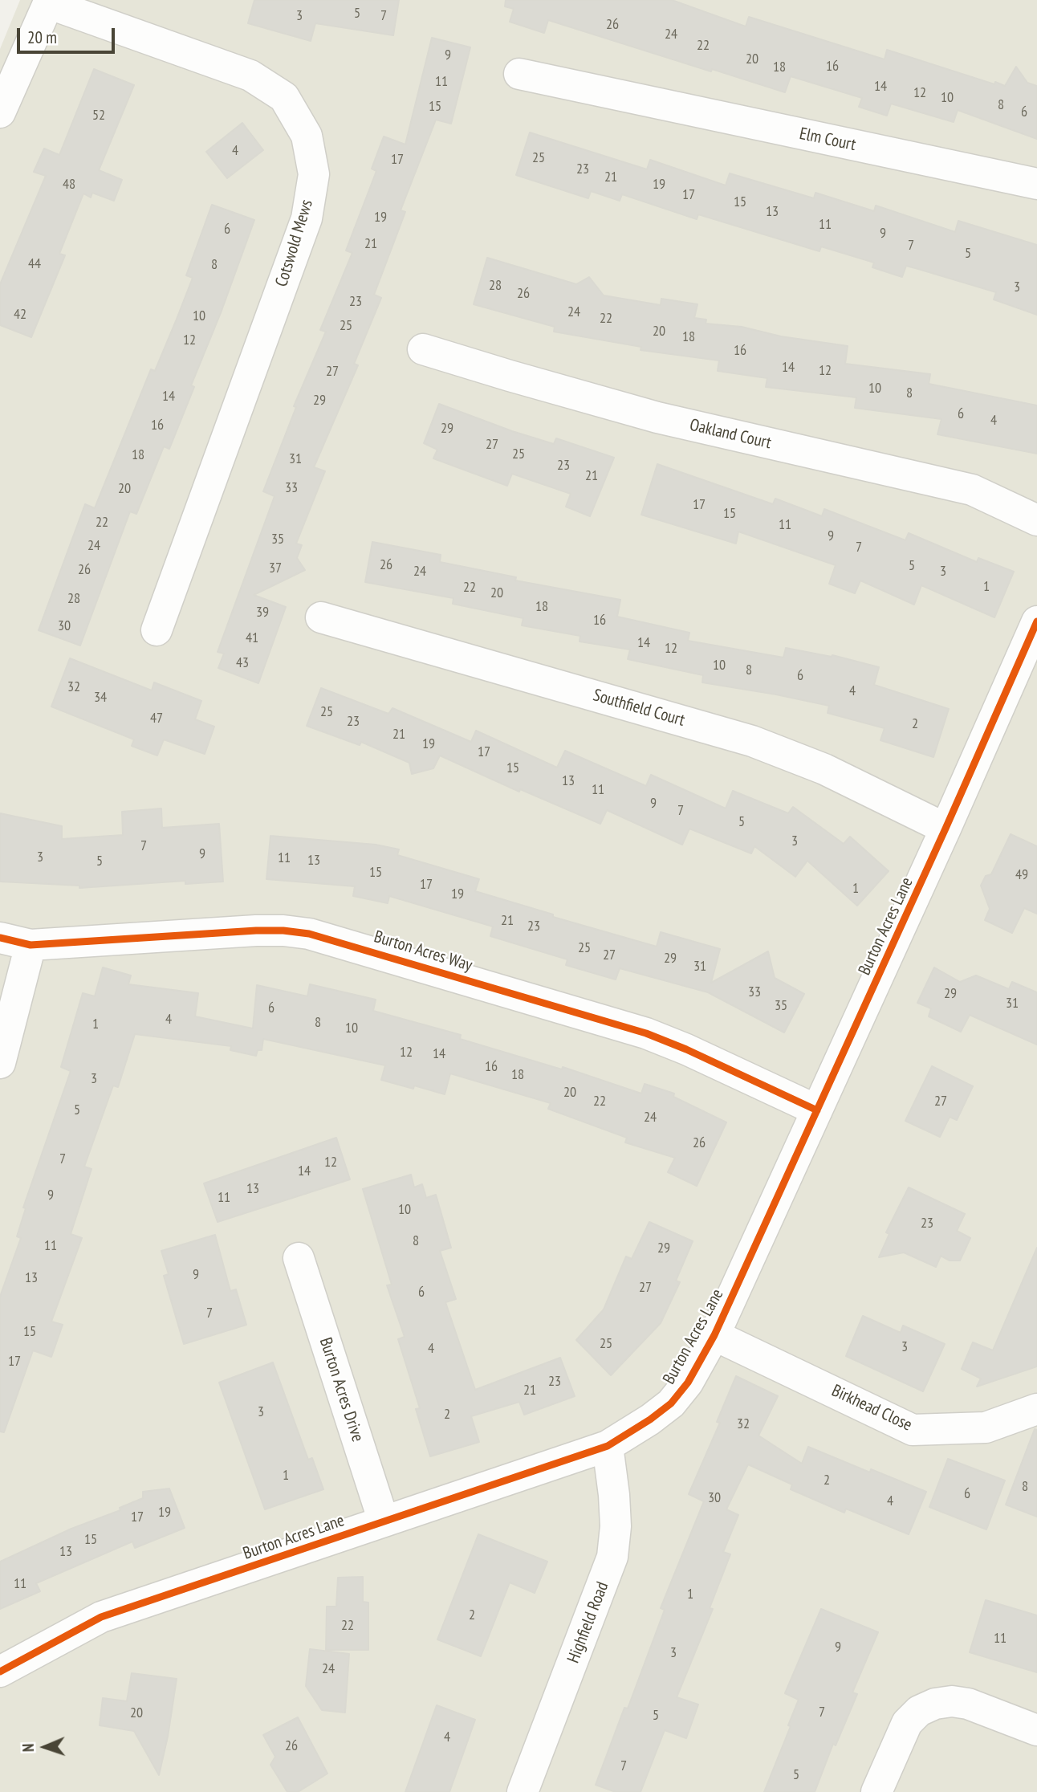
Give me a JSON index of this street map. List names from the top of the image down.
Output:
{
  "streets": {
    "street": [
      "Elm Court",
      "Cotswold Mews",
      "Oakland Court",
      "Southfield Court",
      "Burton Acres Lane",
      "Burton Acres Way",
      "Burton Acres Drive",
      "Birkhead Close",
      "Highfield Road"
    ]
  },
  "crossings": [
    ["Southfield Court", "Burton Acres Lane"],
    ["Burton Acres Lane", "Burton Acres Way"],
    ["Burton Acres Lane", "Burton Acres Drive"],
    ["Burton Acres Lane", "Birkhead Close"],
    ["Burton Acres Lane", "Highfield Road"]
  ],
  "house_numbers": [
    "5",
    "3",
    "7",
    "26",
    "24",
    "22",
    "9",
    "20",
    "16",
    "18",
    "11",
    "14",
    "12",
    "10",
    "8",
    "15",
    "6",
    "52",
    "4",
    "25",
    "17",
    "23",
    "21",
    "48",
    "19",
    "17",
    "15",
    "13",
    "19",
    "11",
    "6",
    "9",
    "21",
    "7",
    "5",
    "44",
    "8",
    "28",
    "3",
    "26",
    "23",
    "24",
    "42",
    "10",
    "22",
    "25",
    "20",
    "18",
    "12",
    "16",
    "14",
    "12",
    "27",
    "10",
    "8",
    "14",
    "29",
    "6",
    "4",
    "16",
    "29",
    "27",
    "25",
    "18",
    "31",
    "23",
    "21",
    "33",
    "20",
    "17",
    "15",
    "22",
    "11",
    "9",
    "35",
    "24",
    "7",
    "26",
    "5",
    "37",
    "26",
    "24",
    "3",
    "1",
    "22",
    "20",
    "28",
    "18",
    "39",
    "16",
    "30",
    "41",
    "14",
    "12",
    "43",
    "10",
    "8",
    "6",
    "32",
    "4",
    "34",
    "25",
    "47",
    "23",
    "2",
    "21",
    "19",
    "17",
    "15",
    "13",
    "11",
    "9",
    "7",
    "5",
    "3",
    "7",
    "9",
    "3",
    "11",
    "13",
    "5",
    "15",
    "49",
    "17",
    "1",
    "19",
    "21",
    "23",
    "25",
    "27",
    "29",
    "31",
    "33",
    "29",
    "31",
    "35",
    "6",
    "4",
    "8",
    "1",
    "10",
    "12",
    "14",
    "16",
    "18",
    "3",
    "20",
    "22",
    "27",
    "5",
    "24",
    "26",
    "7",
    "12",
    "14",
    "13",
    "9",
    "11",
    "10",
    "23",
    "8",
    "11",
    "29",
    "9",
    "13",
    "27",
    "6",
    "7",
    "15",
    "25",
    "3",
    "4",
    "17",
    "23",
    "21",
    "3",
    "2",
    "32",
    "1",
    "2",
    "8",
    "6",
    "30",
    "4",
    "19",
    "17",
    "15",
    "13",
    "11",
    "1",
    "2",
    "22",
    "11",
    "9",
    "3",
    "24",
    "7",
    "20",
    "5",
    "4",
    "26",
    "7",
    "5"
  ],
  "scale_bar": "20 m",
  "north": "left"
}
